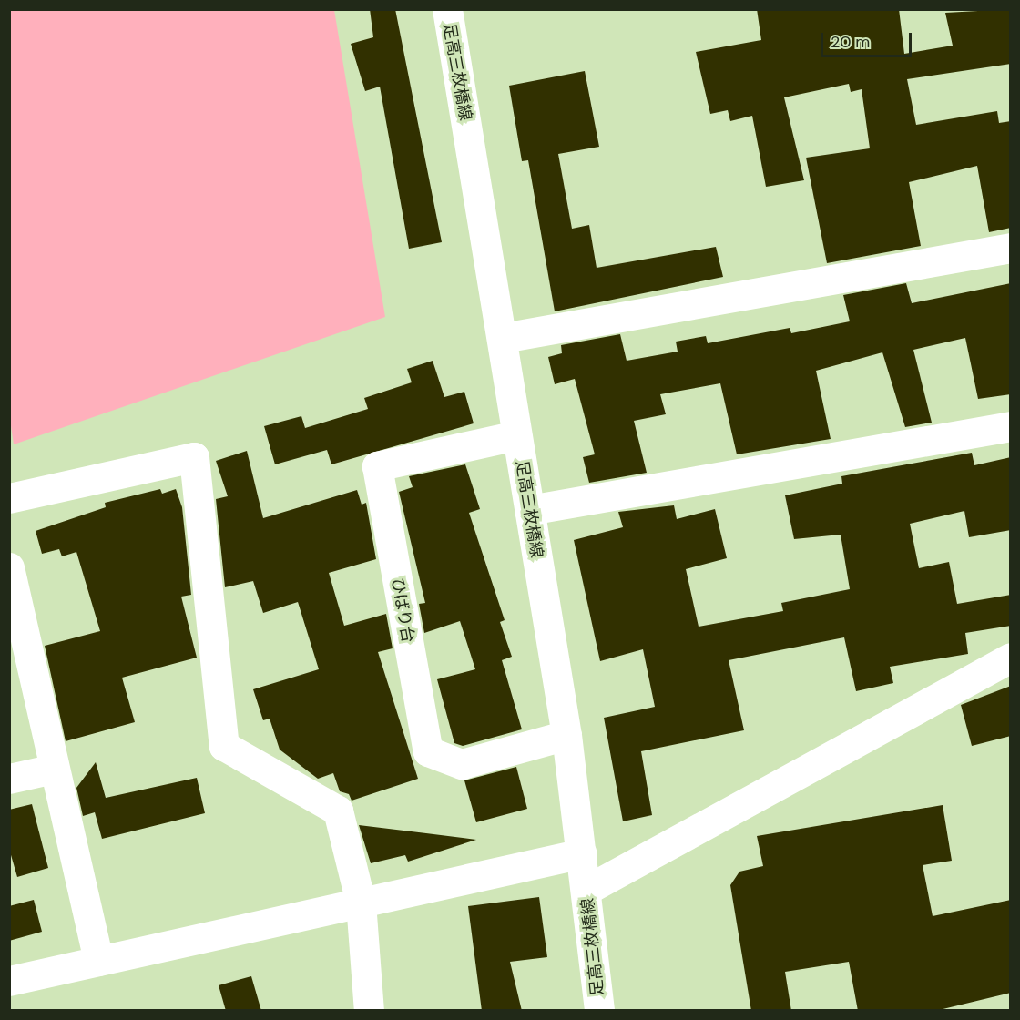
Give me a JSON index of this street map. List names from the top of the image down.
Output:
{
  "streets": {
    "street": ["足高三枚橋線", "ひばり台"]
  },
  "crossings": [
    ["足高三枚橋線", "ひばり台"]
  ],
  "scale_bar": "20 m"
}
